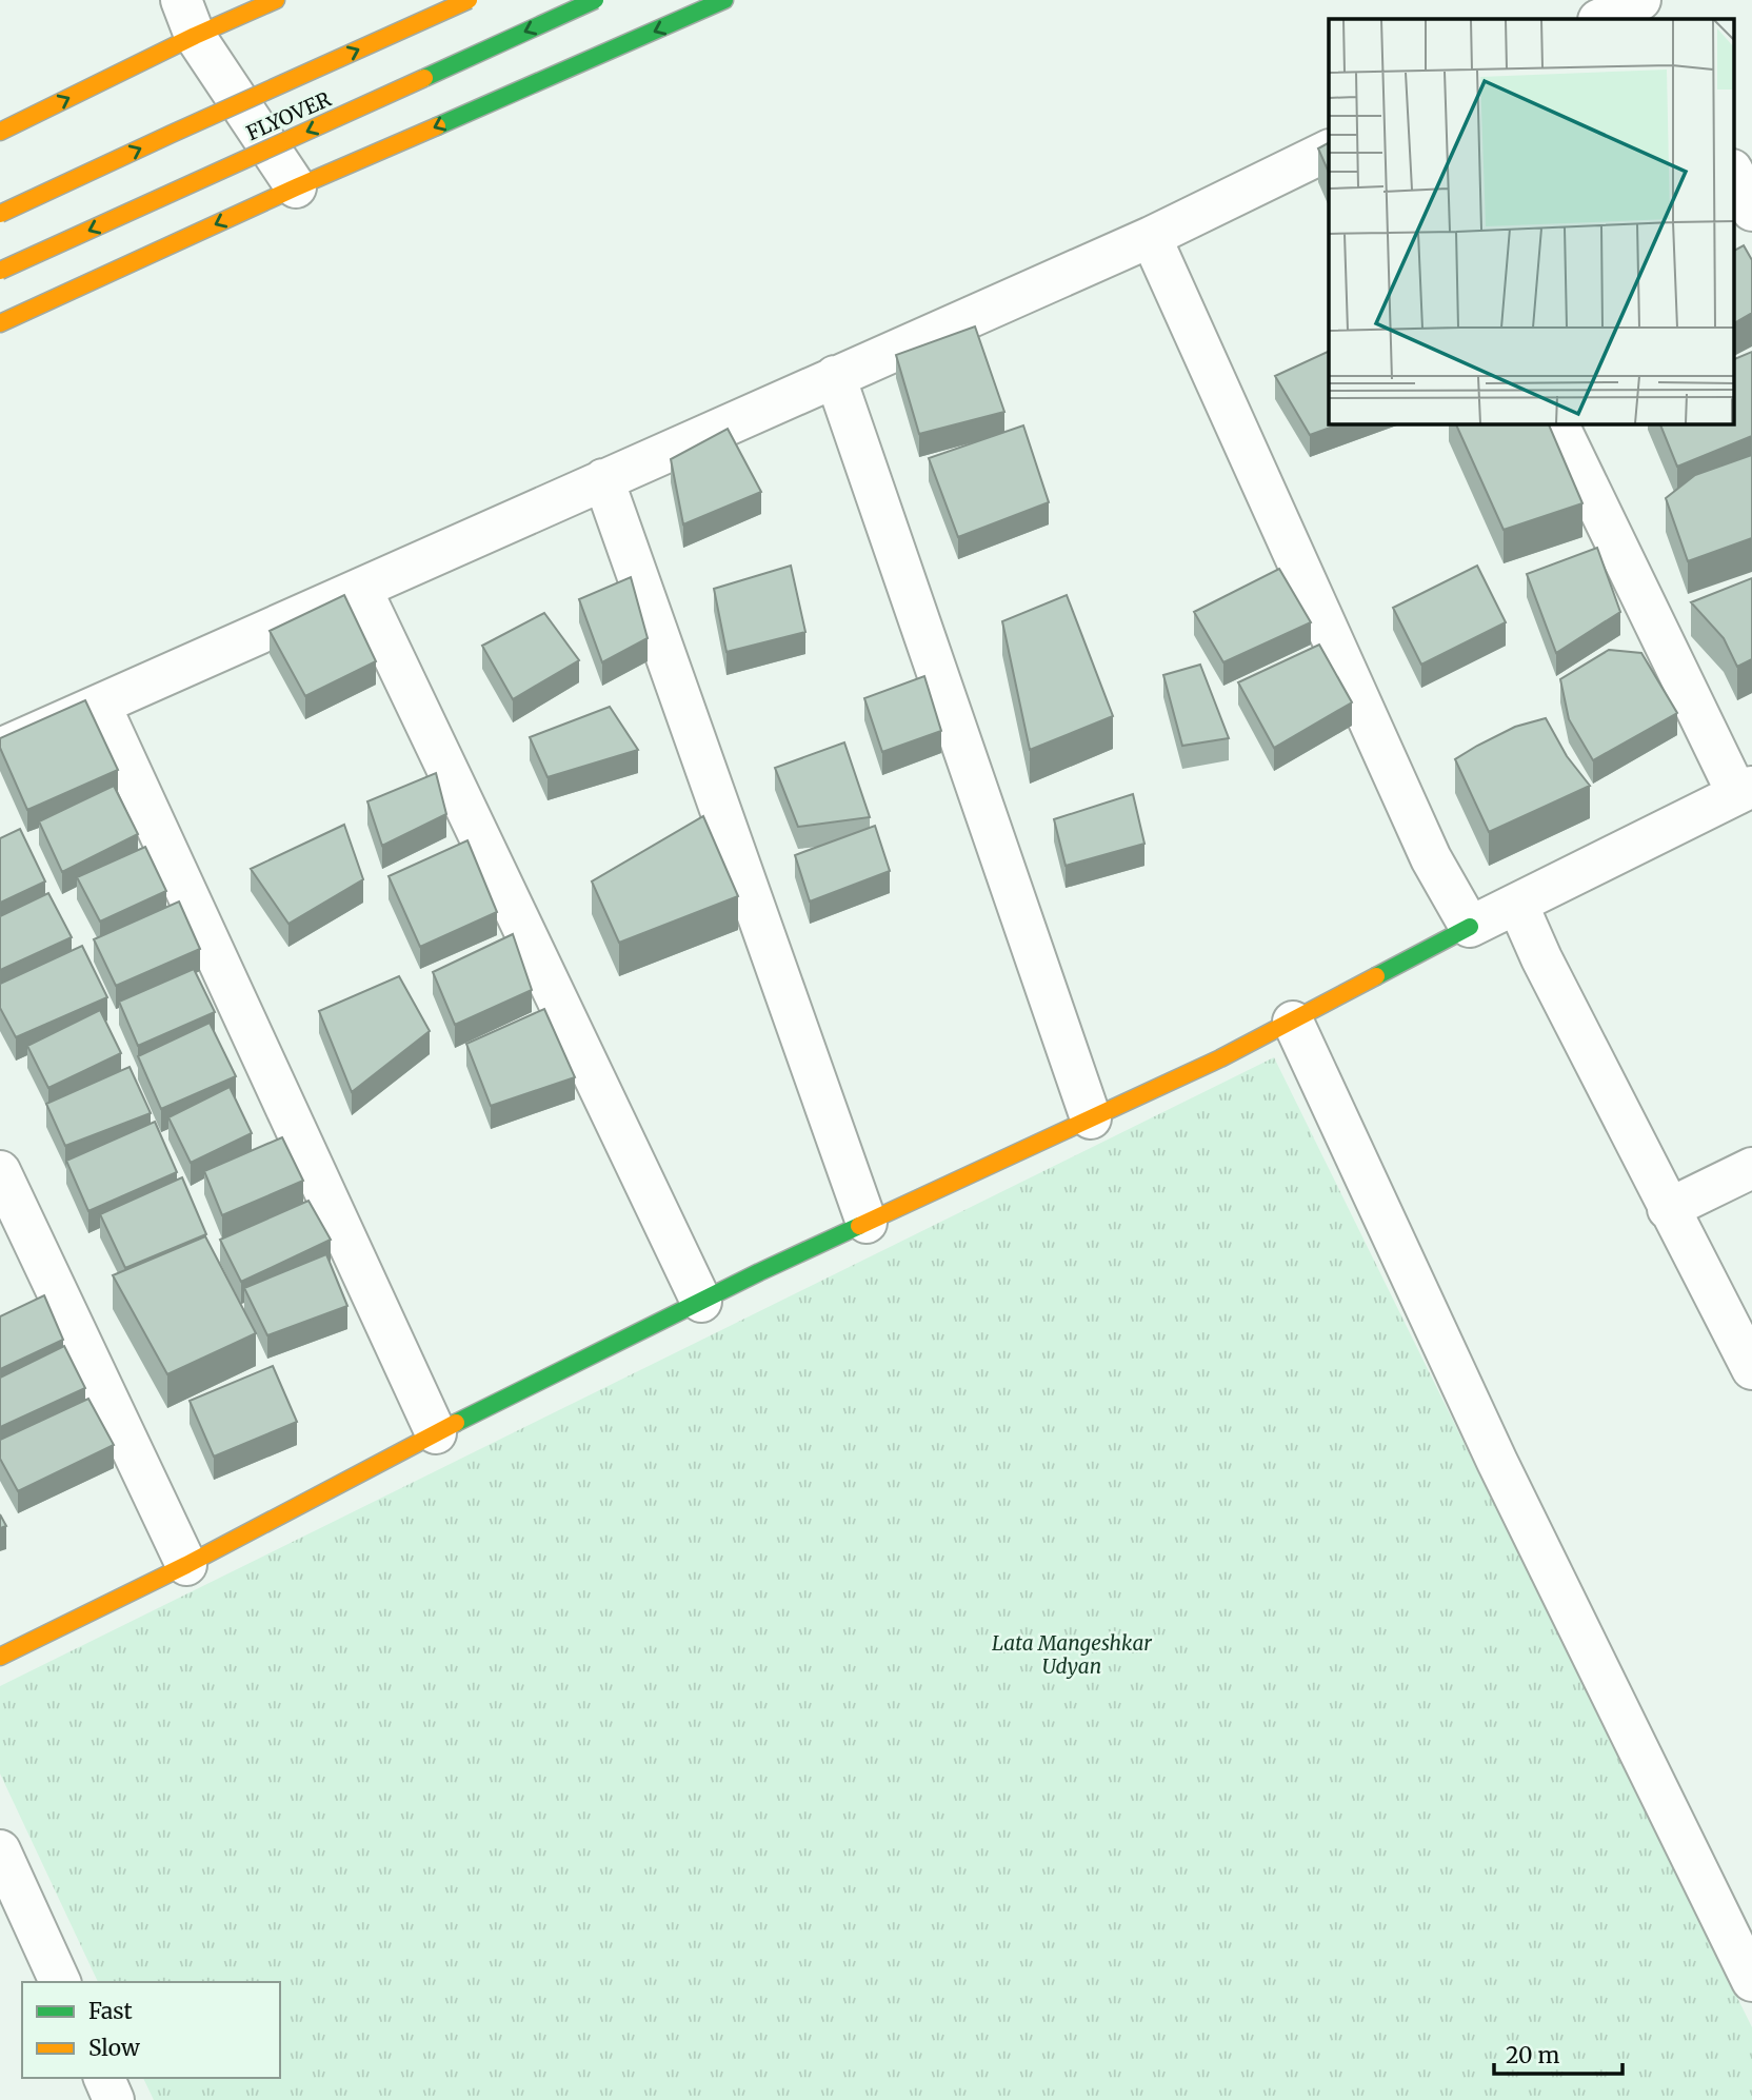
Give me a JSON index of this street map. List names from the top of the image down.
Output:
{
  "streets": {
    "main road": ["FLYOVER"]
  },
  "parks": ["Lata Mangeshkar Udyan"],
  "legend": ["Fast", "Slow"],
  "scale_bar": "20 m"
}
